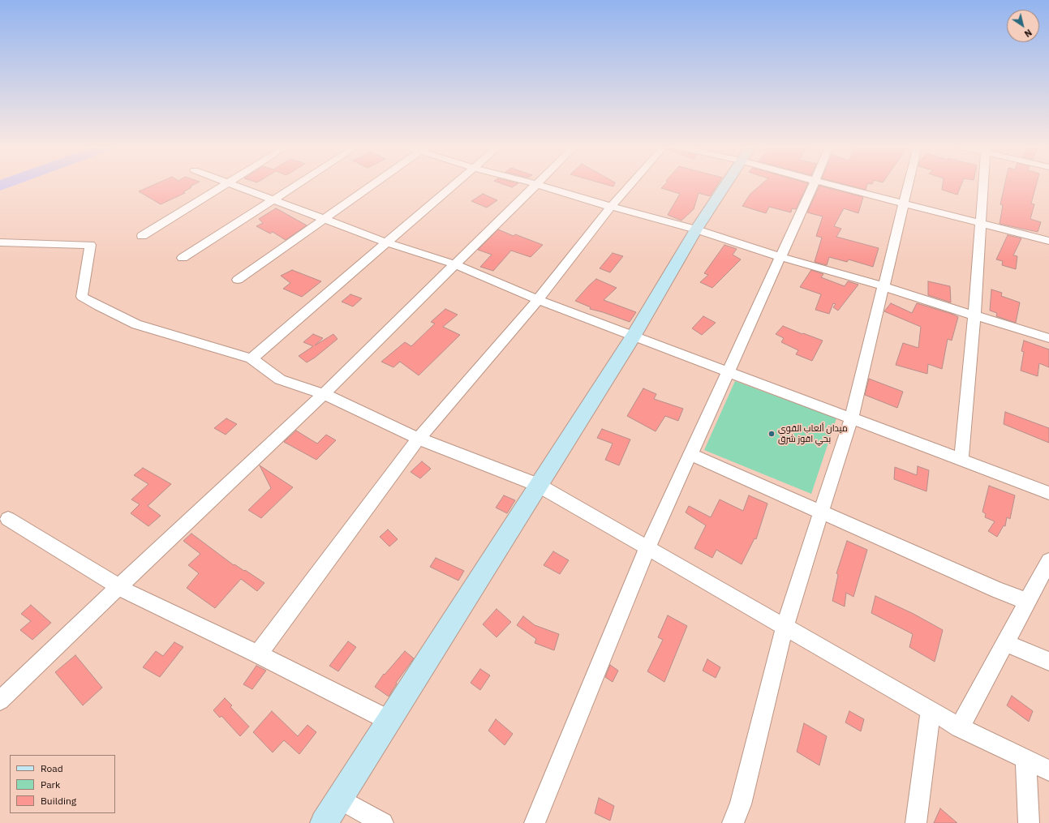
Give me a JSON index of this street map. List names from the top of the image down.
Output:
{
  "places": ["ميدان ألعاب القوي بحي اقوز شرق"],
  "legend": ["Road", "Park", "Building"],
  "north": "bottom right"
}
